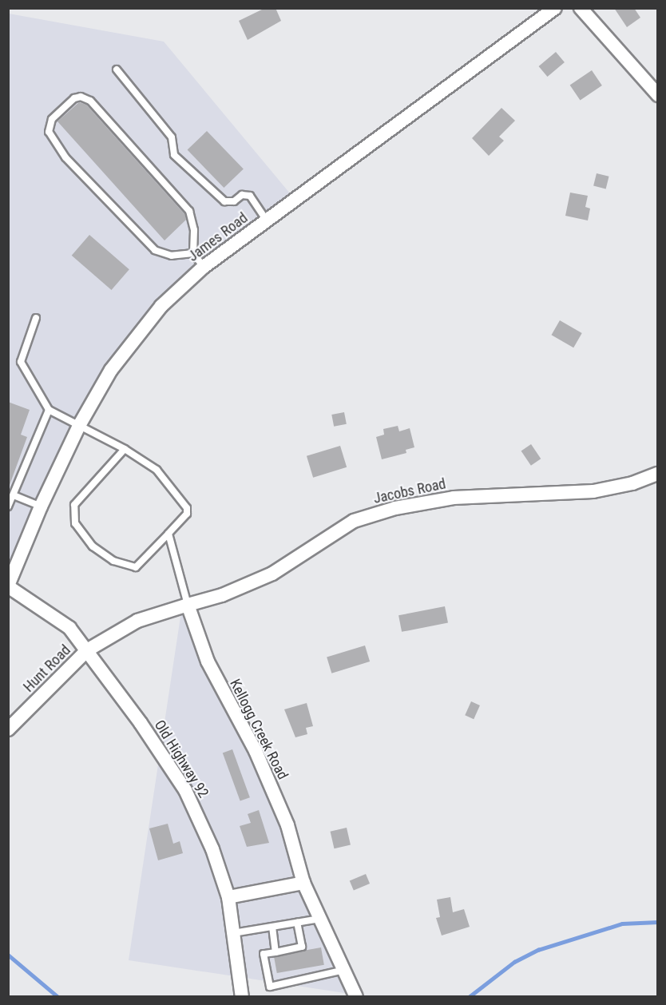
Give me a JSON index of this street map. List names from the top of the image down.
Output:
{
  "streets": {
    "street": [
      "James Road",
      "Jacobs Road",
      "Hunt Road",
      "Kellogg Creek Road",
      "Old Highway 92"
    ]
  },
  "crossings": [
    ["James Road", "Old Highway 92"],
    ["Jacobs Road", "Kellogg Creek Road"],
    ["Hunt Road", "Old Highway 92"]
  ]
}
